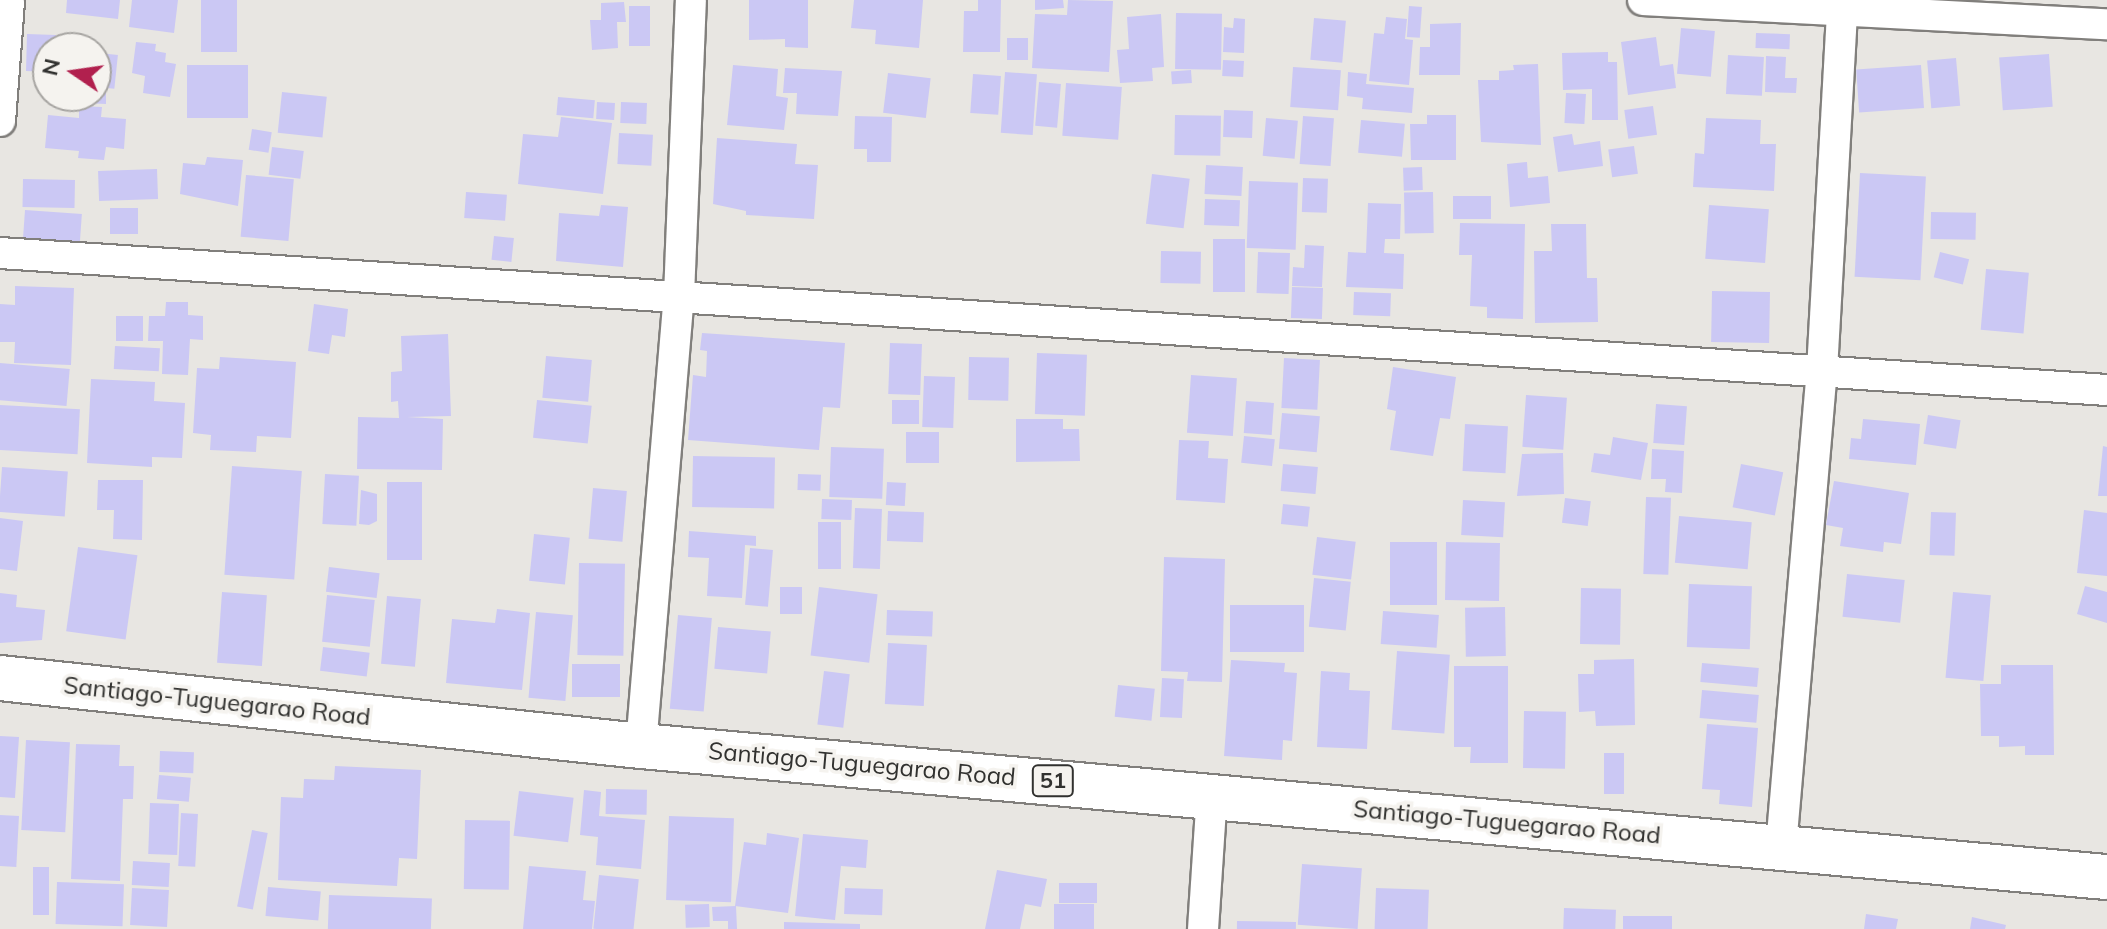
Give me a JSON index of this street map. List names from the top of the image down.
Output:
{
  "streets": {
    "highway": ["Santiago-Tuguegarao Road", "51"]
  },
  "north": "left"
}
